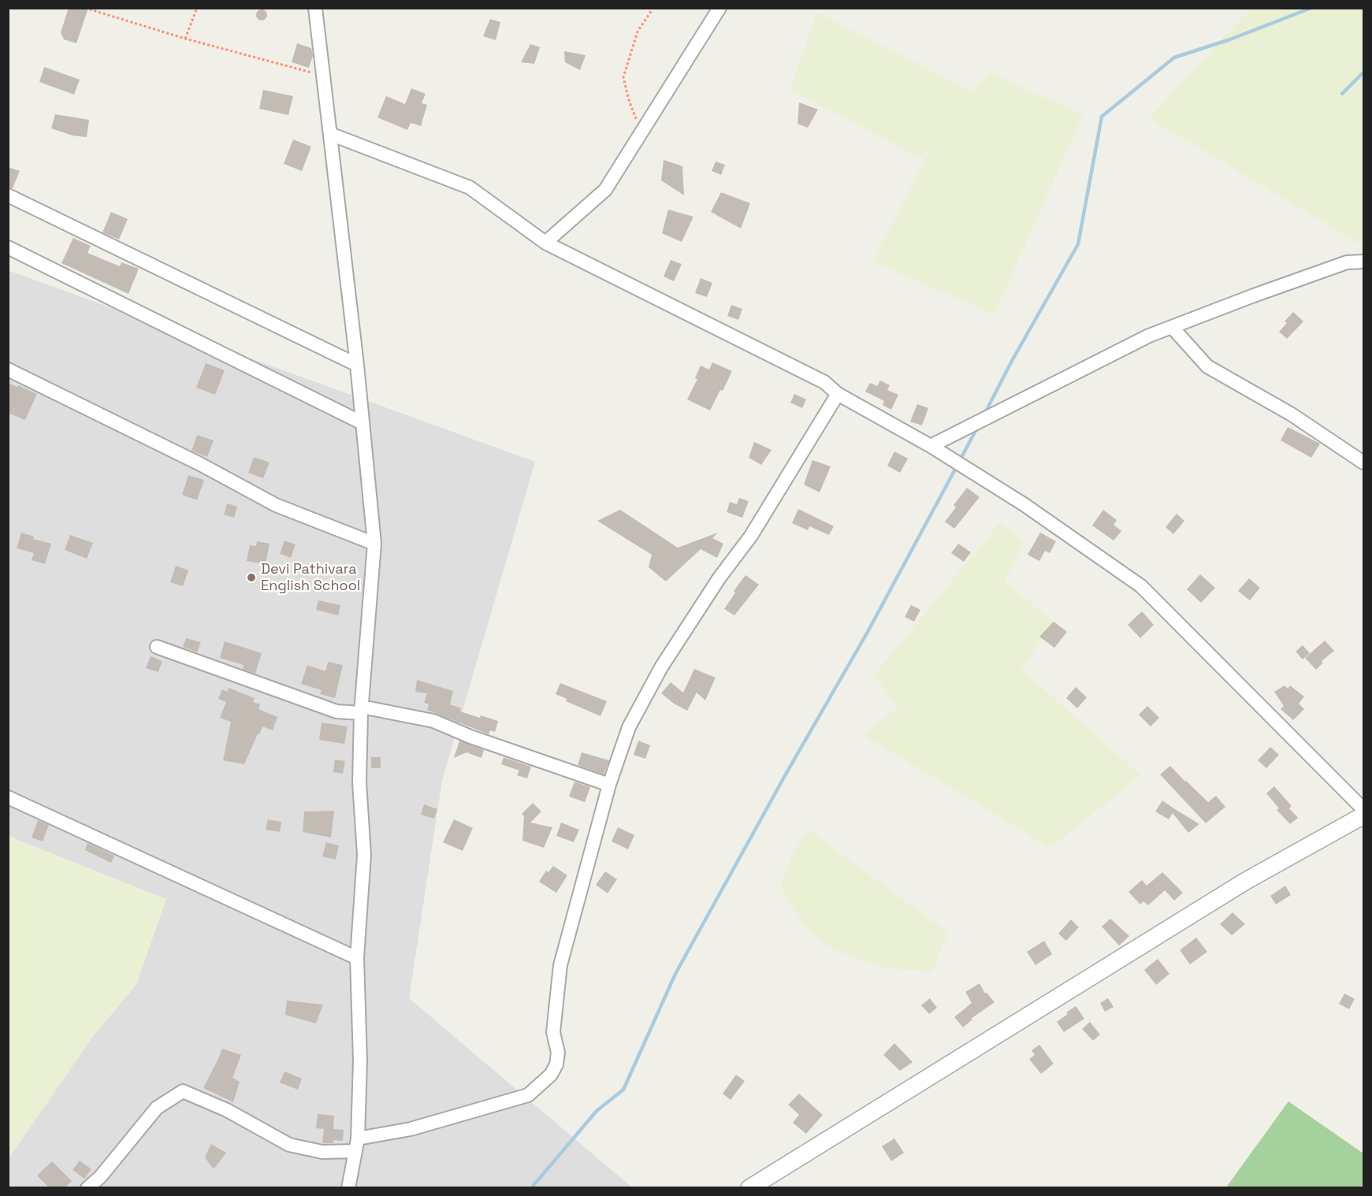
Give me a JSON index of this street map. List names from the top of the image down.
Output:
{
  "places": ["Devi Pathivara English School"]
}
